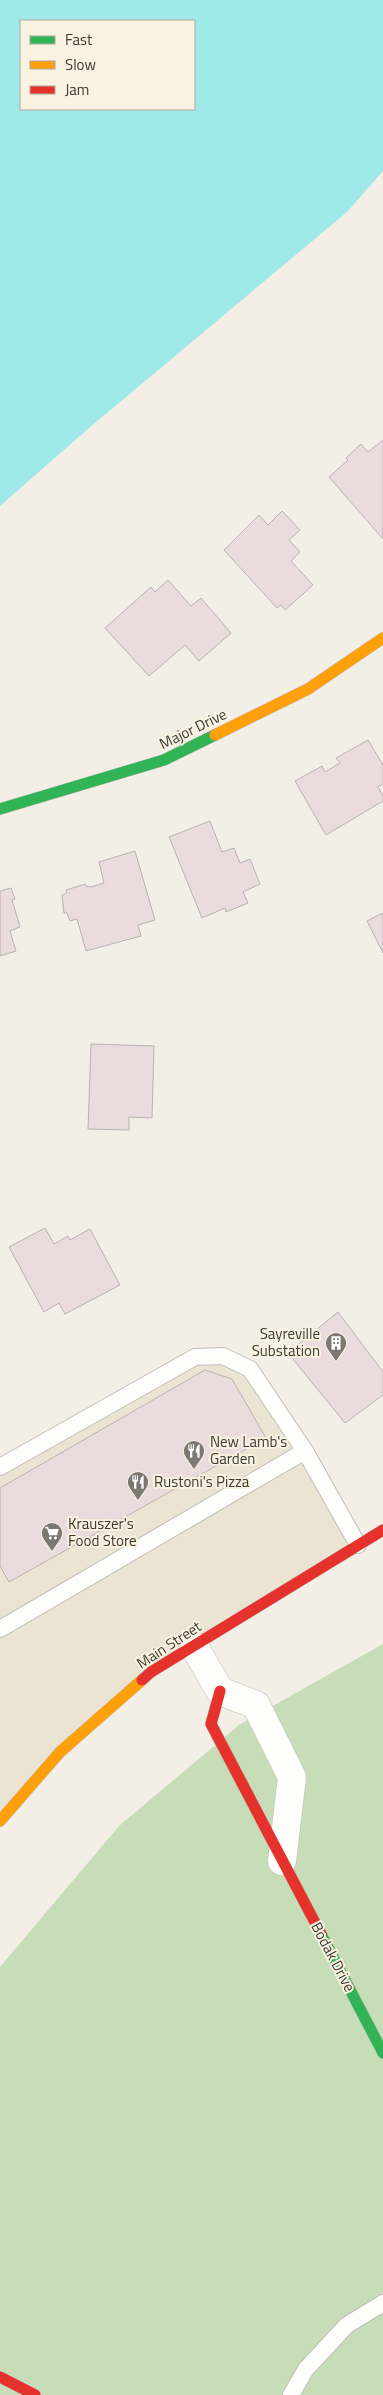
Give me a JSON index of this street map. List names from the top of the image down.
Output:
{
  "streets": {
    "street": ["Major Drive", "Main Street", "Bodak Drive"]
  },
  "places": {
    "building": ["Sayreville Substation"],
    "restaurant": ["New Lamb's Garden", "Rustoni's Pizza"],
    "supermarket": ["Krauszer's Food Store"]
  },
  "legend": ["Fast", "Slow", "Jam"]
}
